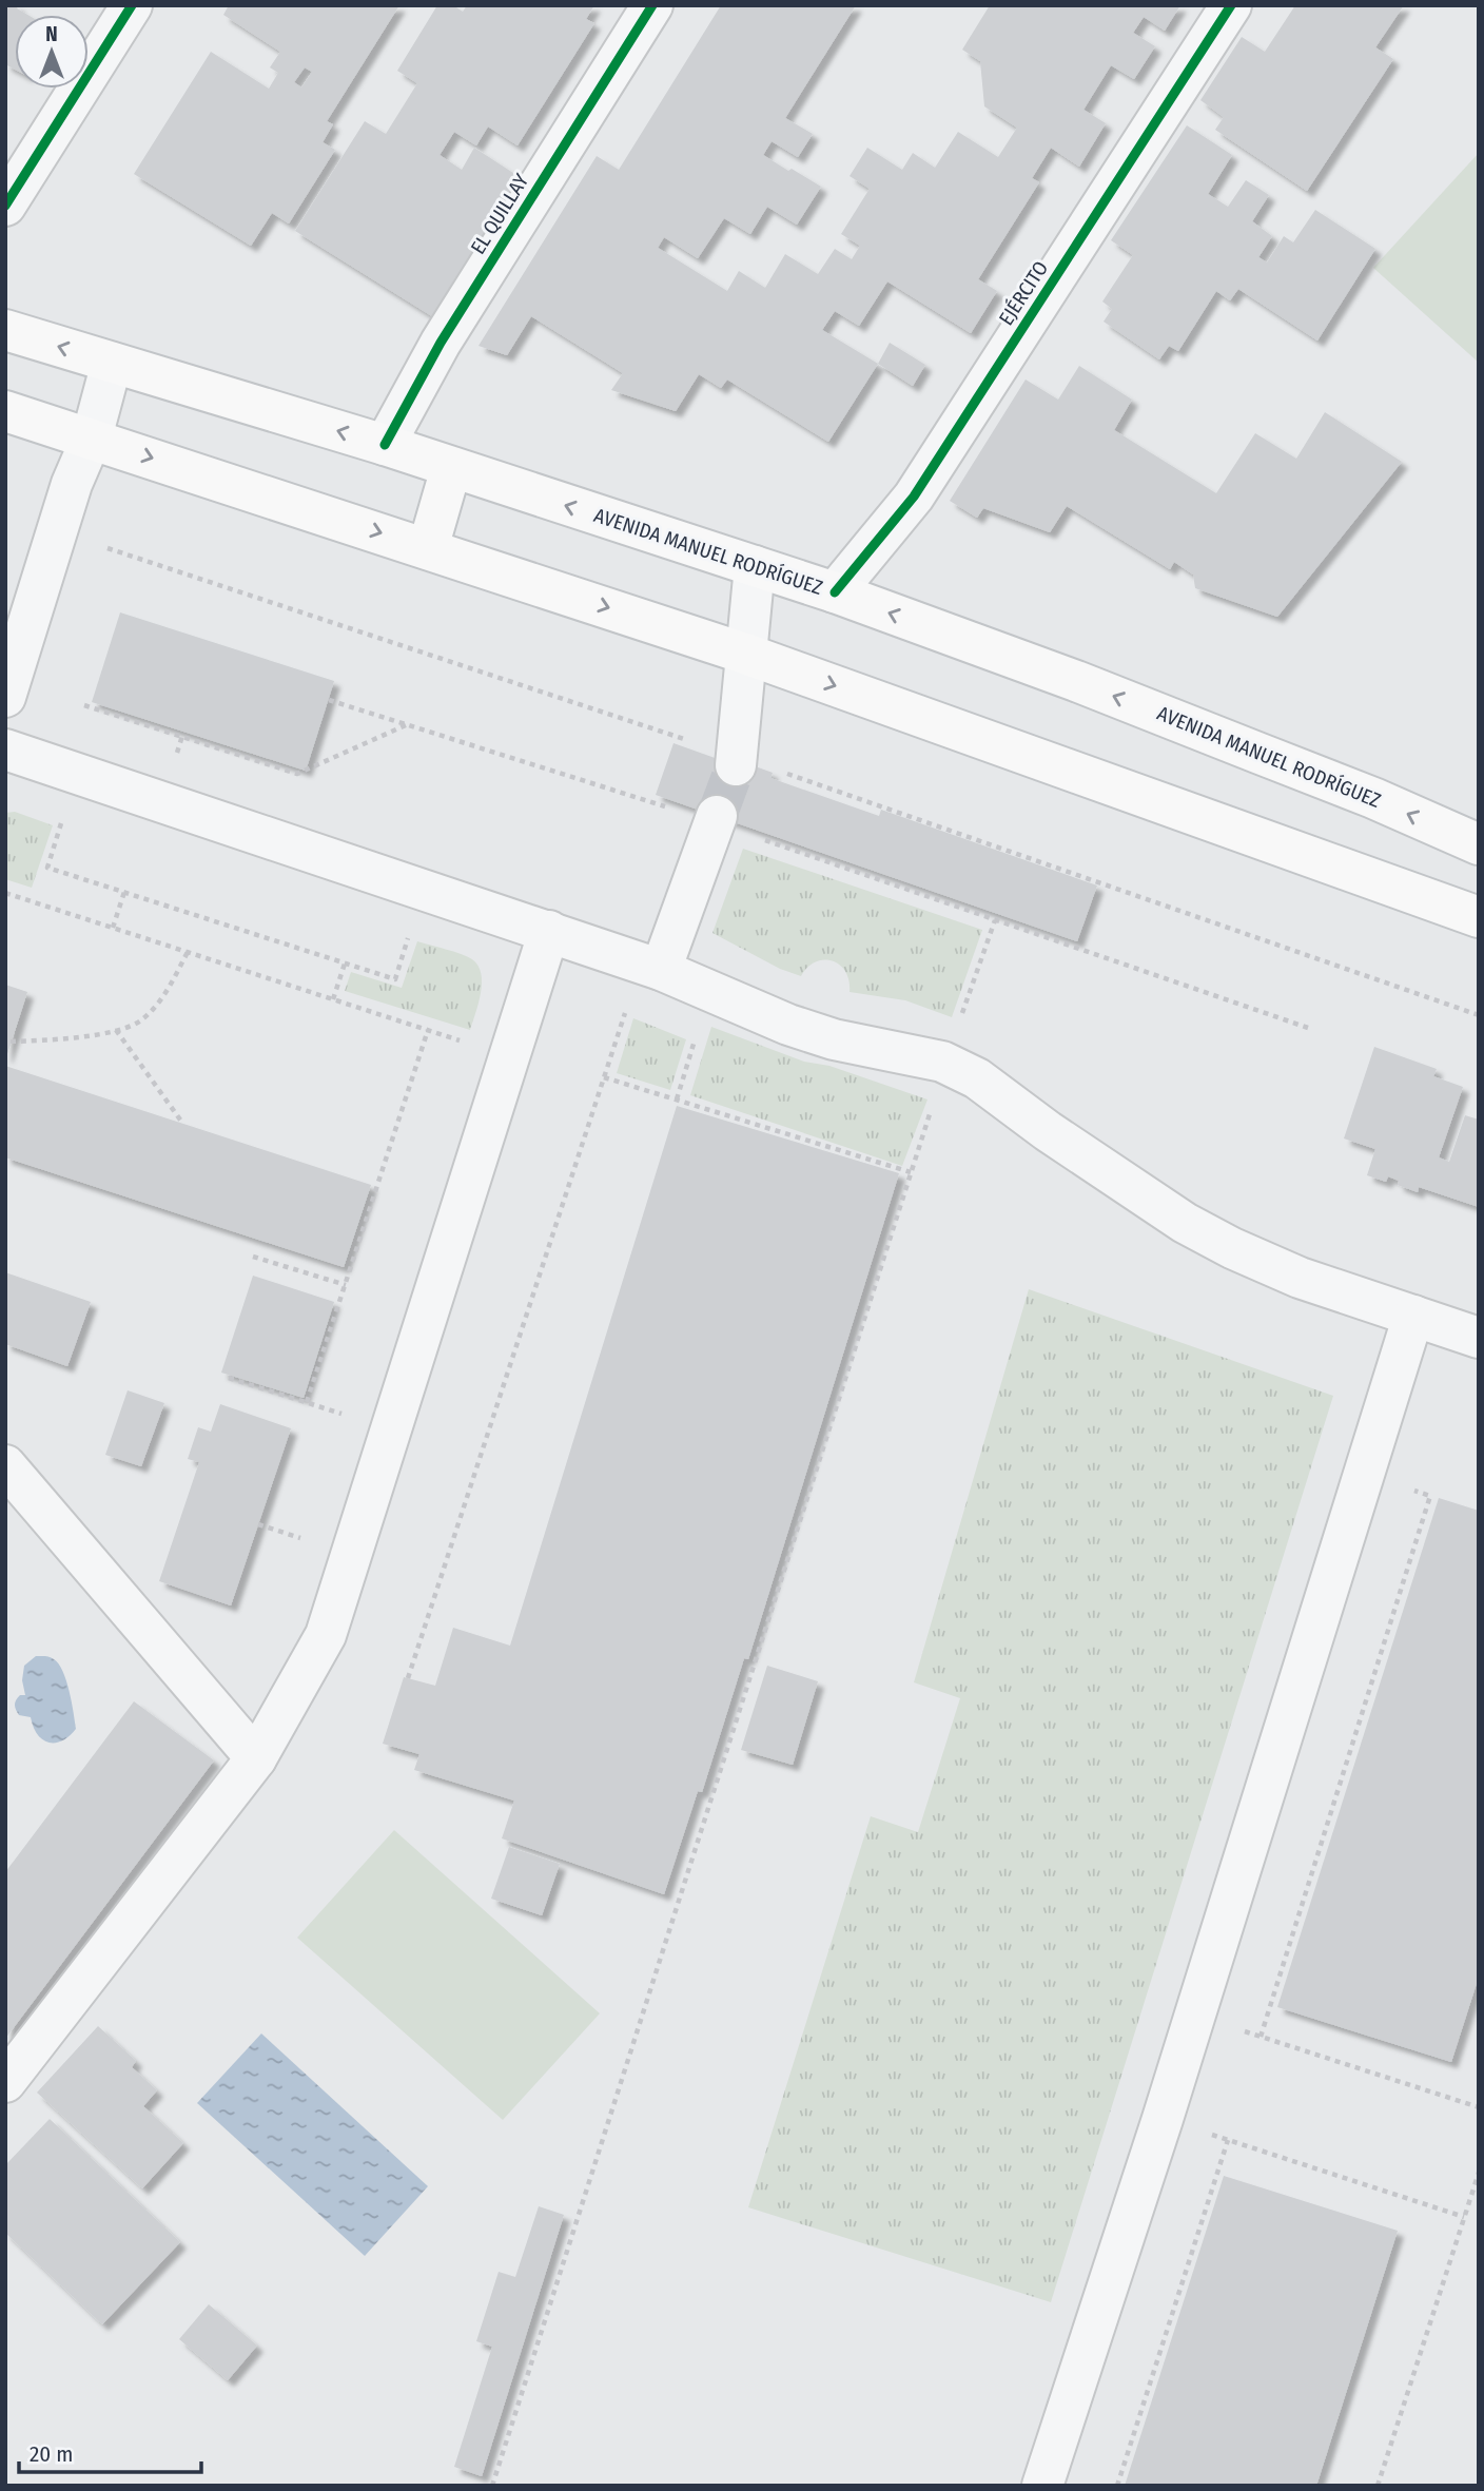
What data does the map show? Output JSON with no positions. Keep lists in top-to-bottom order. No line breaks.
{"streets":{"main road":["AVENIDA MANUEL RODRÍGUEZ"],"street":["EL QUILLAY","EJÉRCITO"]},"crossings":[["EL QUILLAY","AVENIDA MANUEL RODRÍGUEZ"],["EJÉRCITO","AVENIDA MANUEL RODRÍGUEZ"]],"scale_bar":"20 m","north":"top"}
